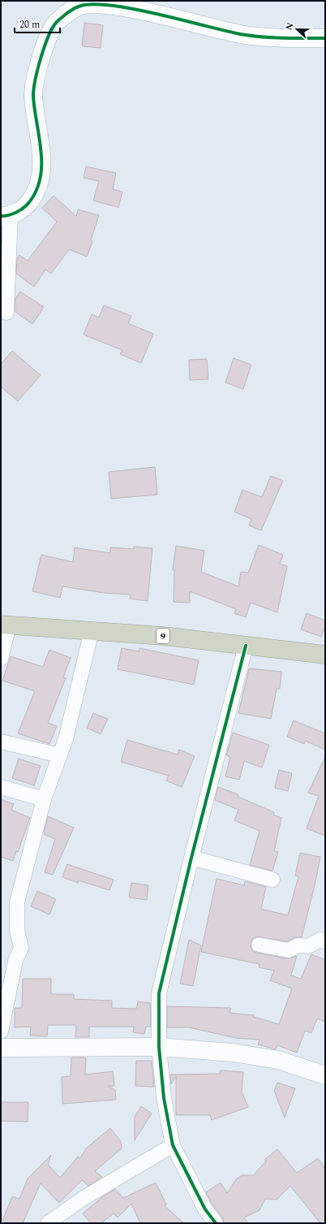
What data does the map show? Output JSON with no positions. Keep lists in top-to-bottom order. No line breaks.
{"streets":{"highway":["9"]},"scale_bar":"20 m","north":"left"}
